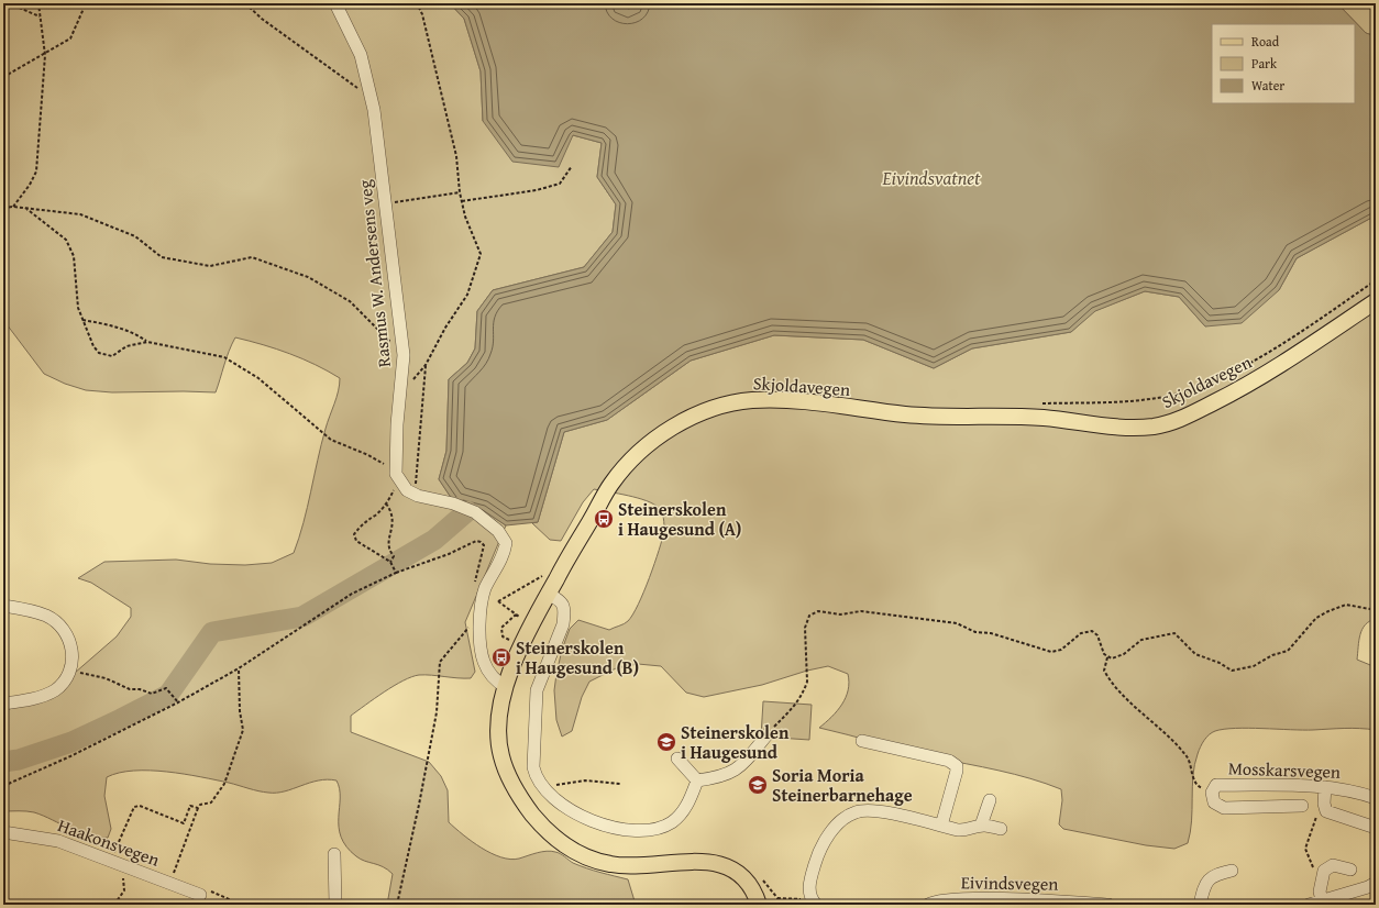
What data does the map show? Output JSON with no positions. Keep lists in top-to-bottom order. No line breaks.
{"streets":{"main road":["Skjoldavegen"],"street":["Rasmus W. Andersens veg","Mosskarsvegen","Haakonsvegen","Eivindsvegen"]},"water":["Eivindsvatnet"],"places":{"bus stop":["Steinerskolen i Haugesund (A)","Steinerskolen i Haugesund (B)"],"school or university":["Steinerskolen i Haugesund","Soria Moria Steinerbarnehage"]},"legend":["Road","Park","Water"]}
